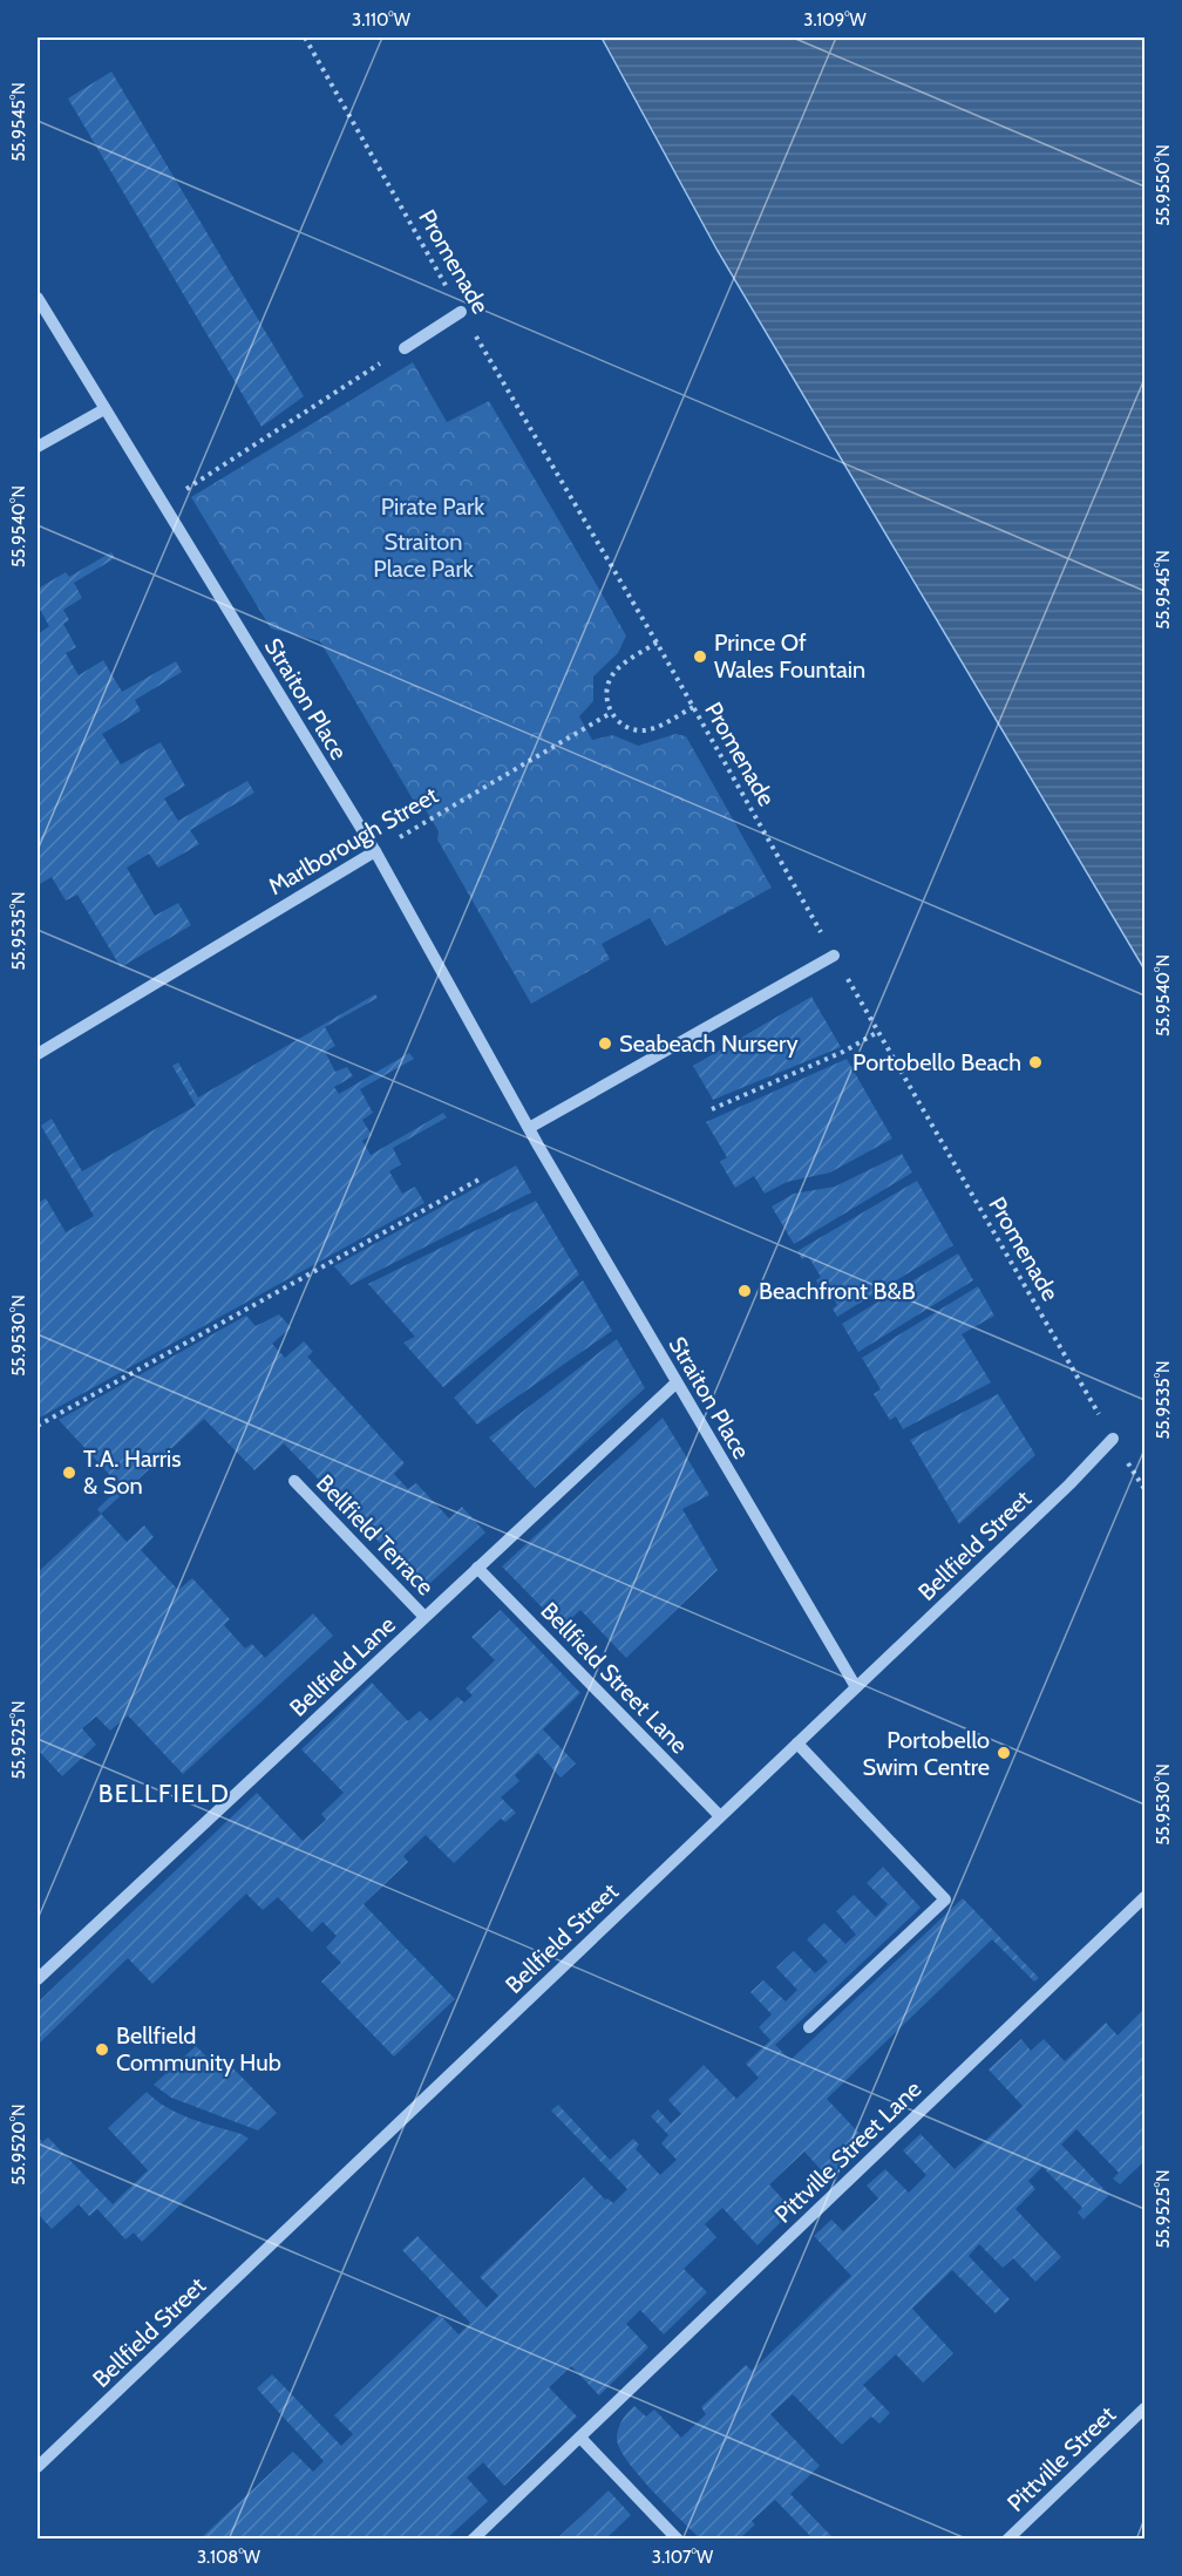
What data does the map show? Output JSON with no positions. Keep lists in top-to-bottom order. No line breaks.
{"streets":{"street":["Straiton Place","Marlborough Street","Bellfield Terrace","Bellfield Street","Bellfield Lane","Bellfield Street Lane","Pittville Street Lane","Pittville Street"],"path":["Promenade"]},"crossings":[["Promenade","Bellfield Street"],["Straiton Place","Marlborough Street"],["Straiton Place","Bellfield Street"],["Straiton Place","Bellfield Lane"],["Bellfield Terrace","Bellfield Lane"],["Bellfield Street","Bellfield Street Lane"],["Bellfield Lane","Bellfield Street Lane"]],"districts":["BELLFIELD"],"parks":["Pirate Park","Straiton Place Park"],"places":["Prince Of Wales Fountain","Seabeach Nursery","Portobello Beach","Beachfront B&B","T.A. Harris & Son","Portobello Swim Centre","Bellfield Community Hub"],"coordinates":["3.110°W","3.109°W","55.9545°N","55.9550°N","55.9540°N","55.9535°N","55.9530°N","55.9525°N","55.9520°N","3.108°W","3.107°W"]}
